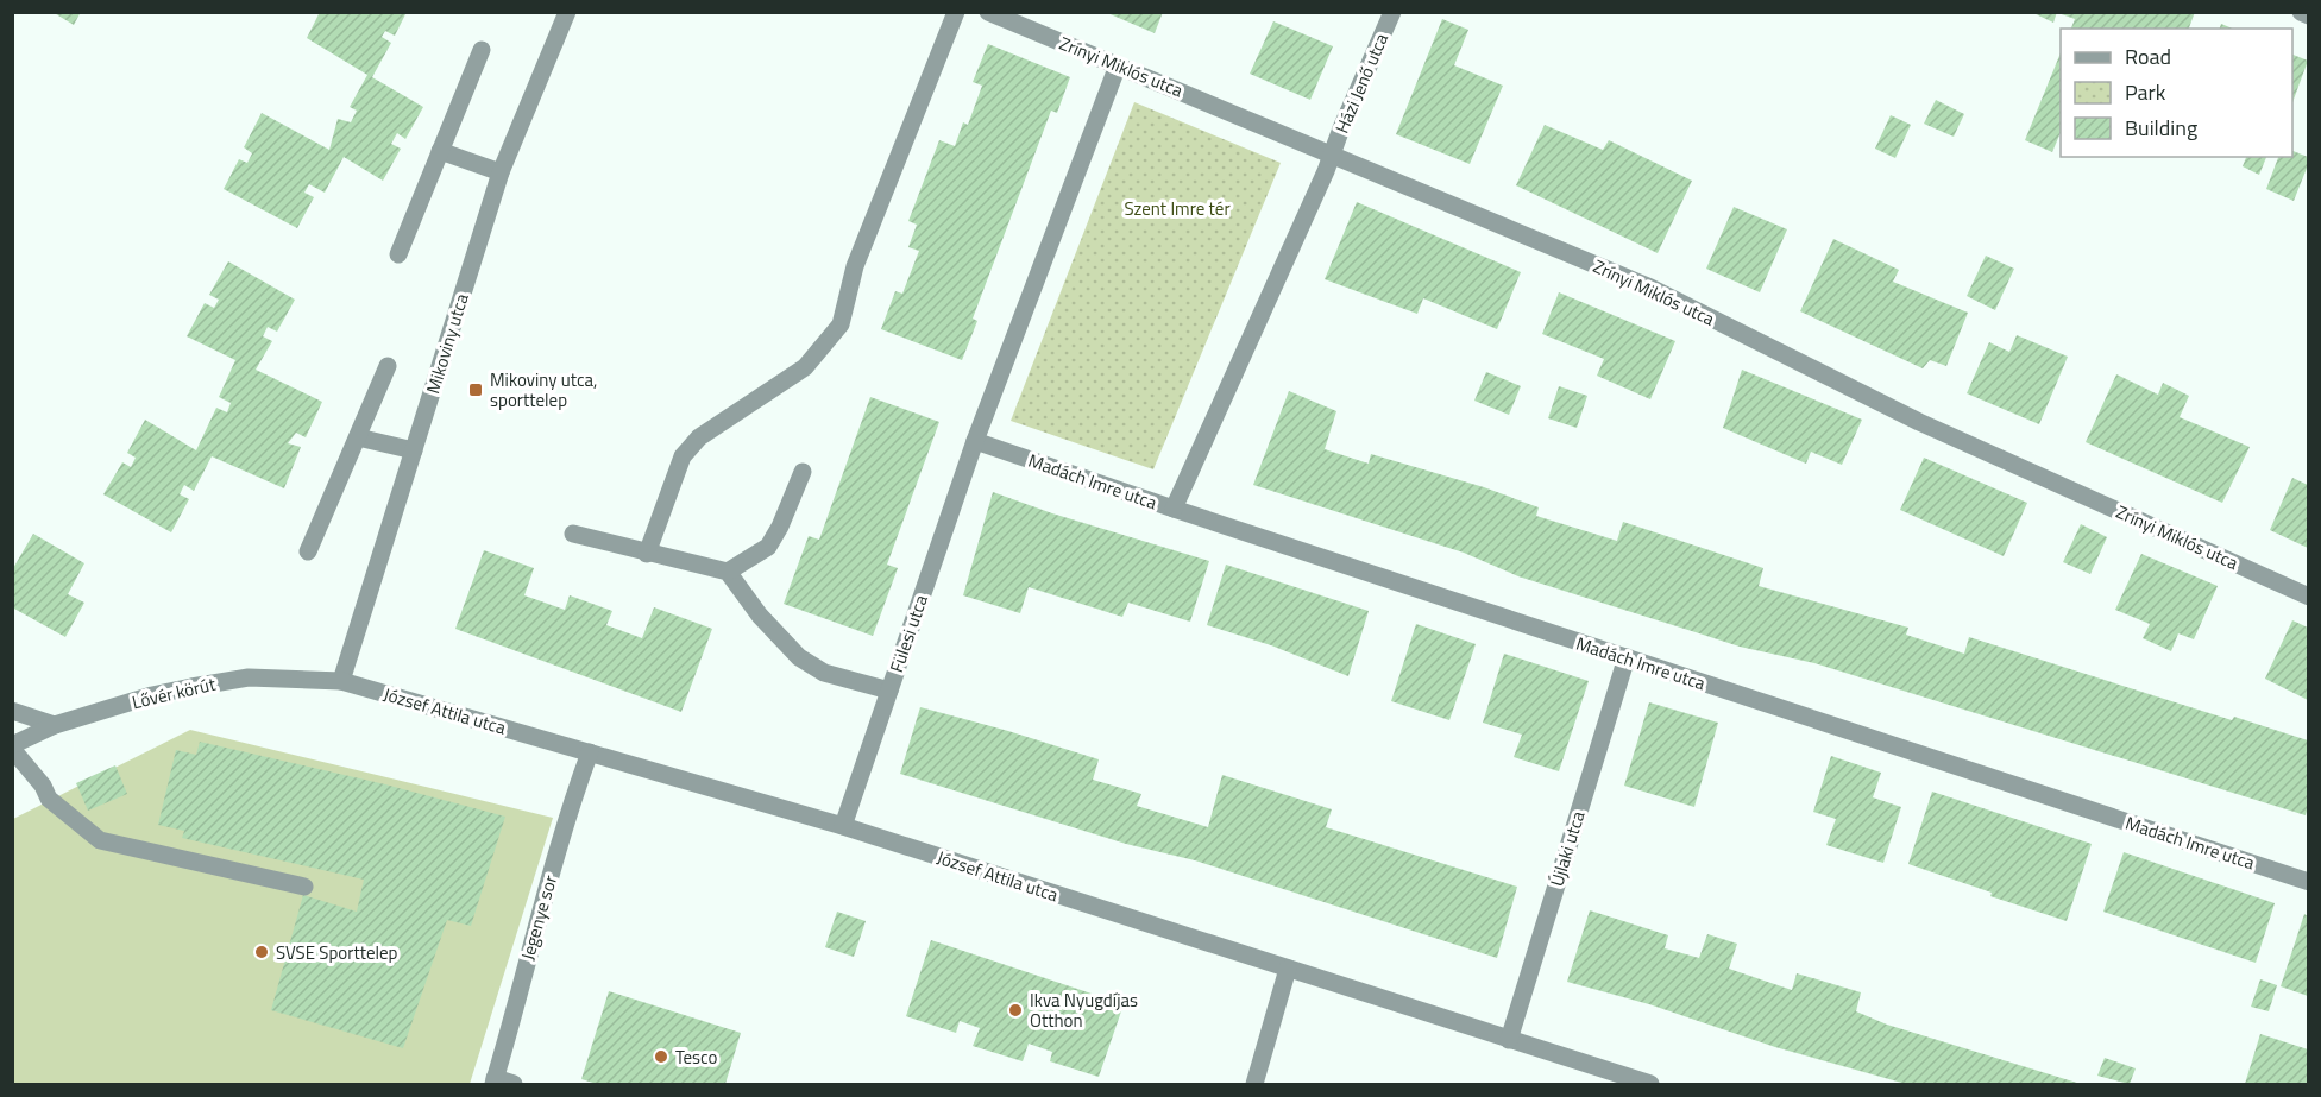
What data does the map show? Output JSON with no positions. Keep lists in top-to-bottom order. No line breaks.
{"streets":{"street":["Zrínyi Miklós utca","Házi Jenő utca","Mikoviny utca","Madách Imre utca","Fülesi utca","Lővér körút","József Attila utca","Újlaki utca","Jegenye sor"]},"crossings":[["Zrínyi Miklós utca","Házi Jenő utca"],["Mikoviny utca","Lővér körút"],["Mikoviny utca","József Attila utca"],["Madách Imre utca","Fülesi utca"],["Madách Imre utca","Újlaki utca"],["Fülesi utca","József Attila utca"],["Lővér körút","József Attila utca"],["József Attila utca","Újlaki utca"],["József Attila utca","Jegenye sor"]],"parks":["Szent Imre tér"],"places":{"transit":["Mikoviny utca, sporttelep"],"other":["SVSE Sporttelep","Ikva Nyugdíjas Otthon","Tesco"]},"legend":["Road","Park","Building"]}
